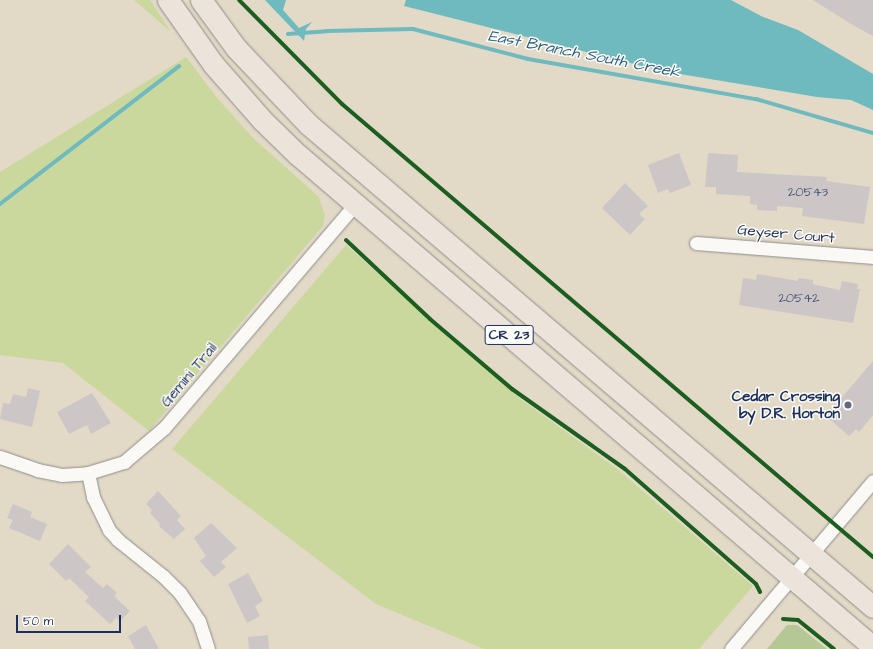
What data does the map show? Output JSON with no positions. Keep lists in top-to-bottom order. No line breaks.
{"streets":{"main road":["CR 23"],"street":["Geyser Court","Gemini Trail"]},"crossings":[["CR 23","Gemini Trail"]],"water":["East Branch South Creek"],"places":["Cedar Crossing by D.R. Horton"],"house_numbers":["20543","20542"],"scale_bar":"50 m"}
